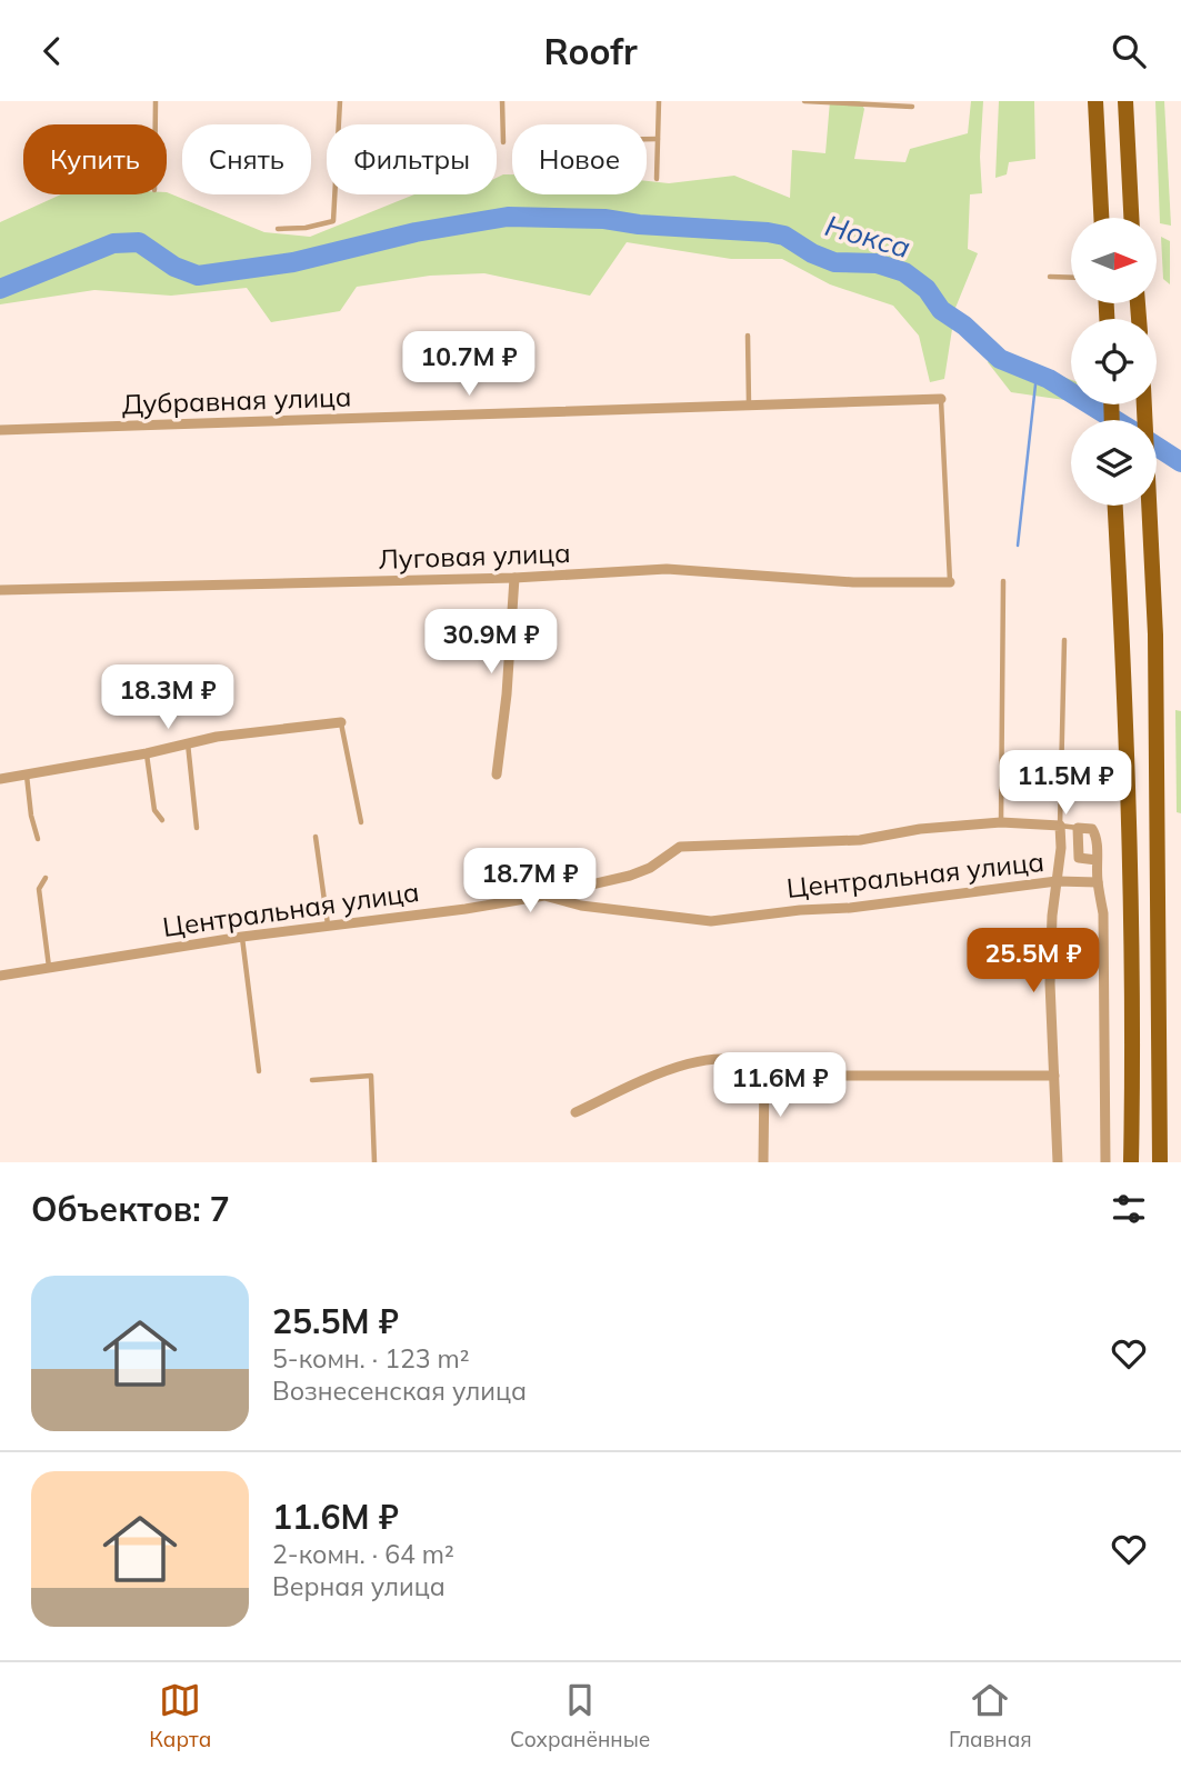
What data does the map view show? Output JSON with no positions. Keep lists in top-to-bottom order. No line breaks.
{"streets":{"street":["Дубравная улица","Луговая улица","Центральная улица"]},"water":["Нокса"],"north":"right","page":{"header":"Roofr","chip":["Купить","Снять","Фильтры","Новое"],"price":["10.7M ₽","30.9M ₽","18.3M ₽","11.5M ₽","18.7M ₽","25.5M ₽","11.6M ₽"],"heading":"Объектов: 7","list":[{"name":"25.5M ₽","note":"5-комн. · 123 m² · Вознесенская улица"},{"name":"11.6M ₽","note":"2-комн. · 64 m² · Верная улица"}],"tabs":["Карта","Сохранённые","Главная"]}}
